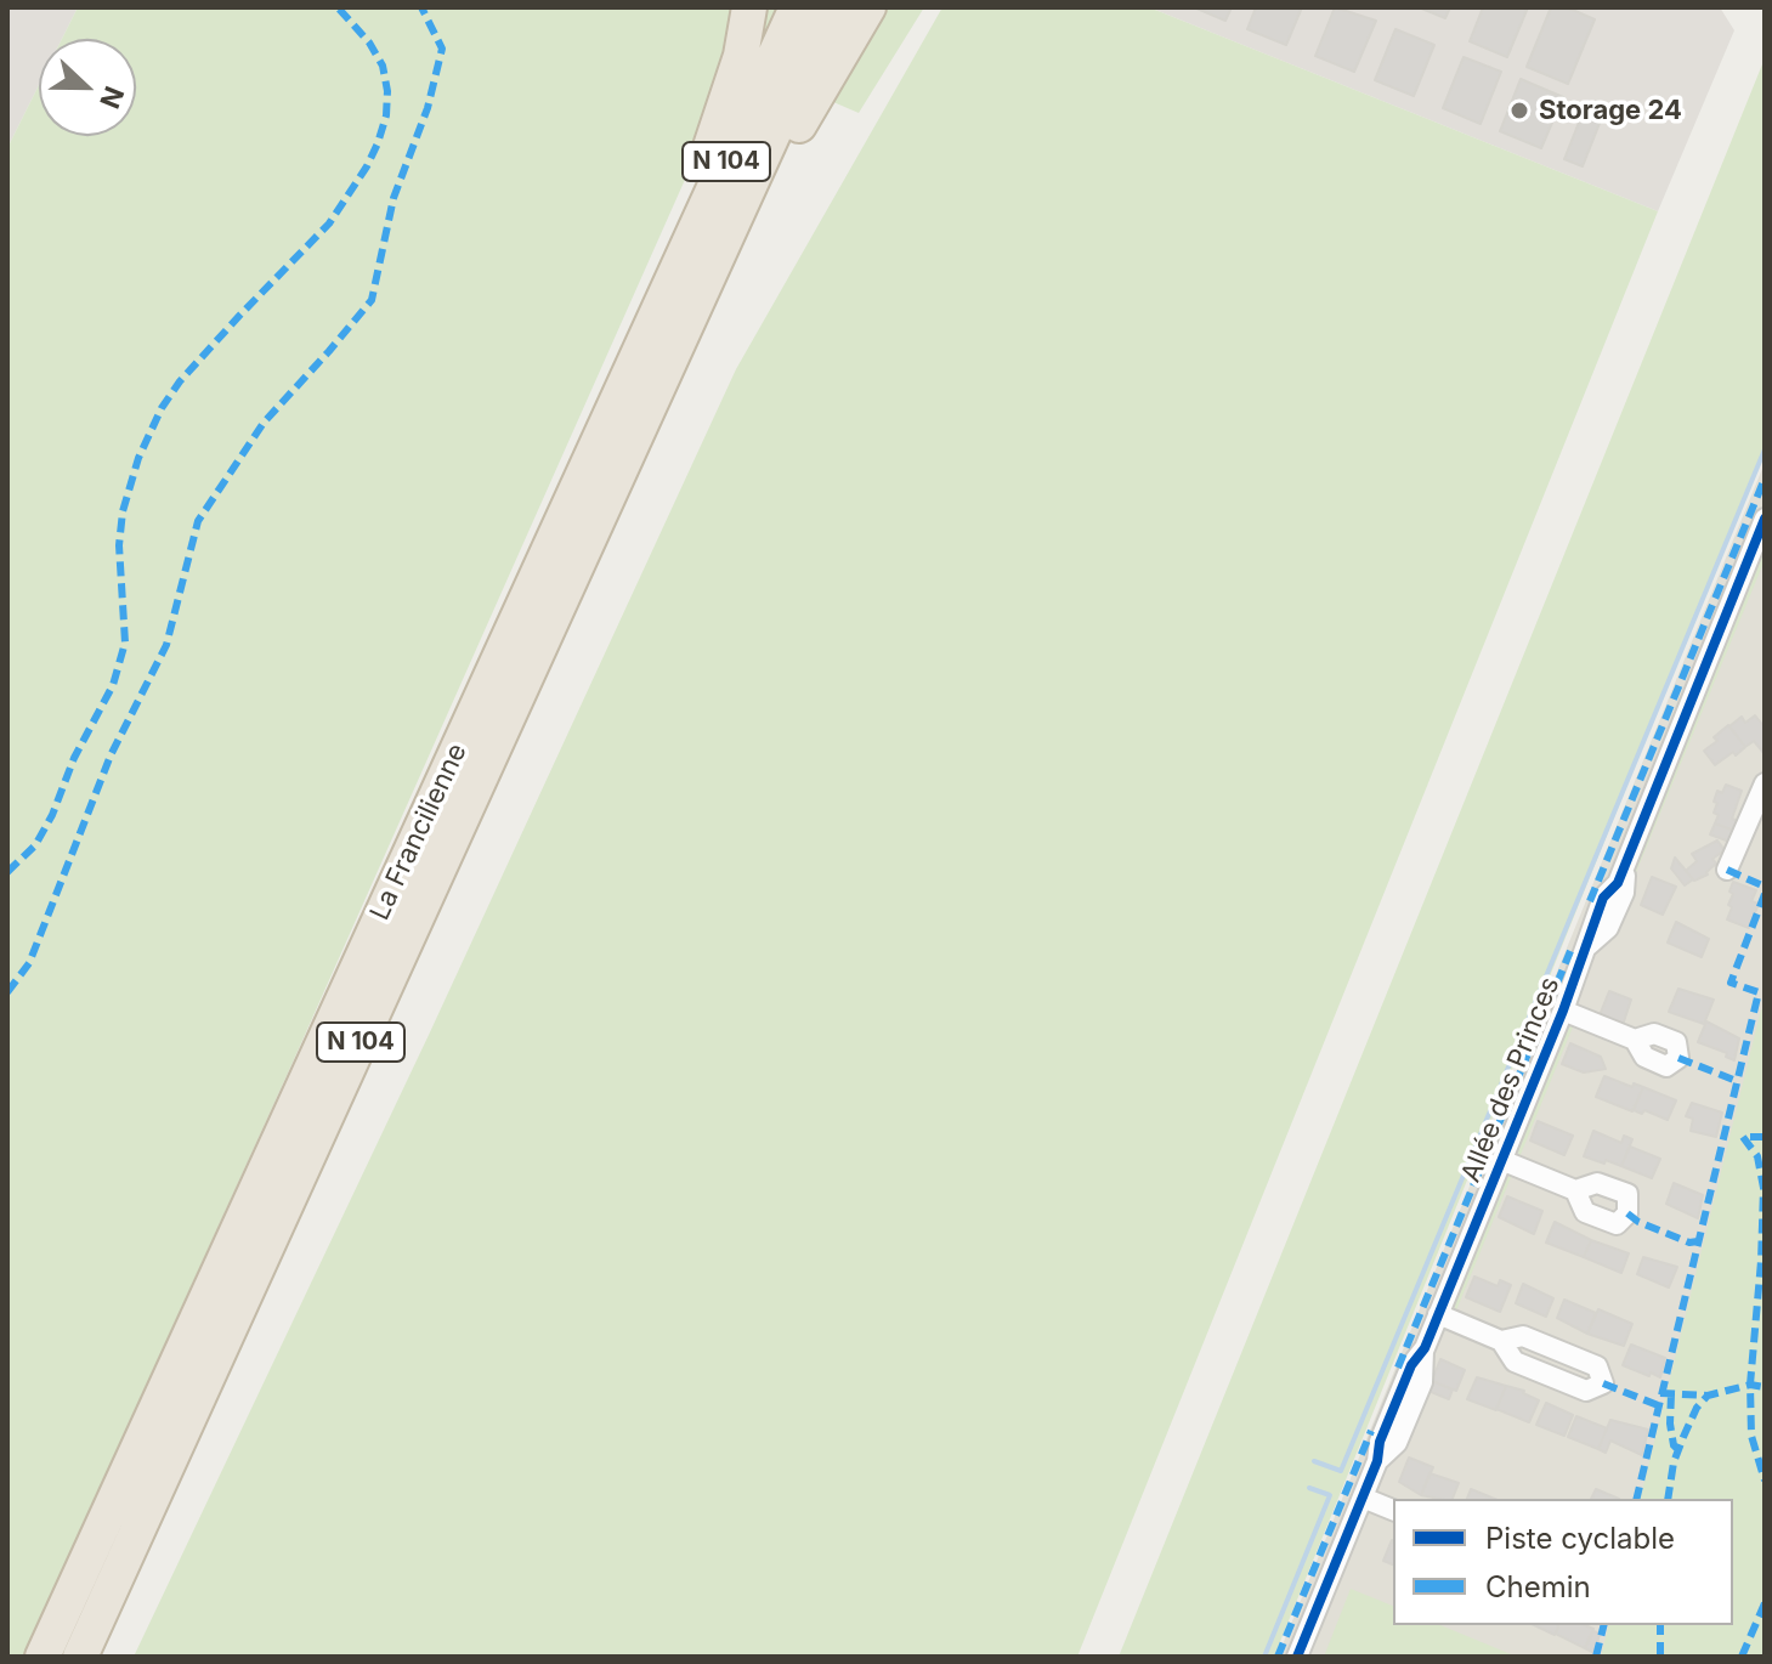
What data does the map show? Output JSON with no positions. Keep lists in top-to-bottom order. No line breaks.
{"streets":{"highway":["N 104","La Francilienne"],"street":["Allée des Princes"]},"places":["Storage 24"],"legend":["Piste cyclable","Chemin"],"north":"right"}
